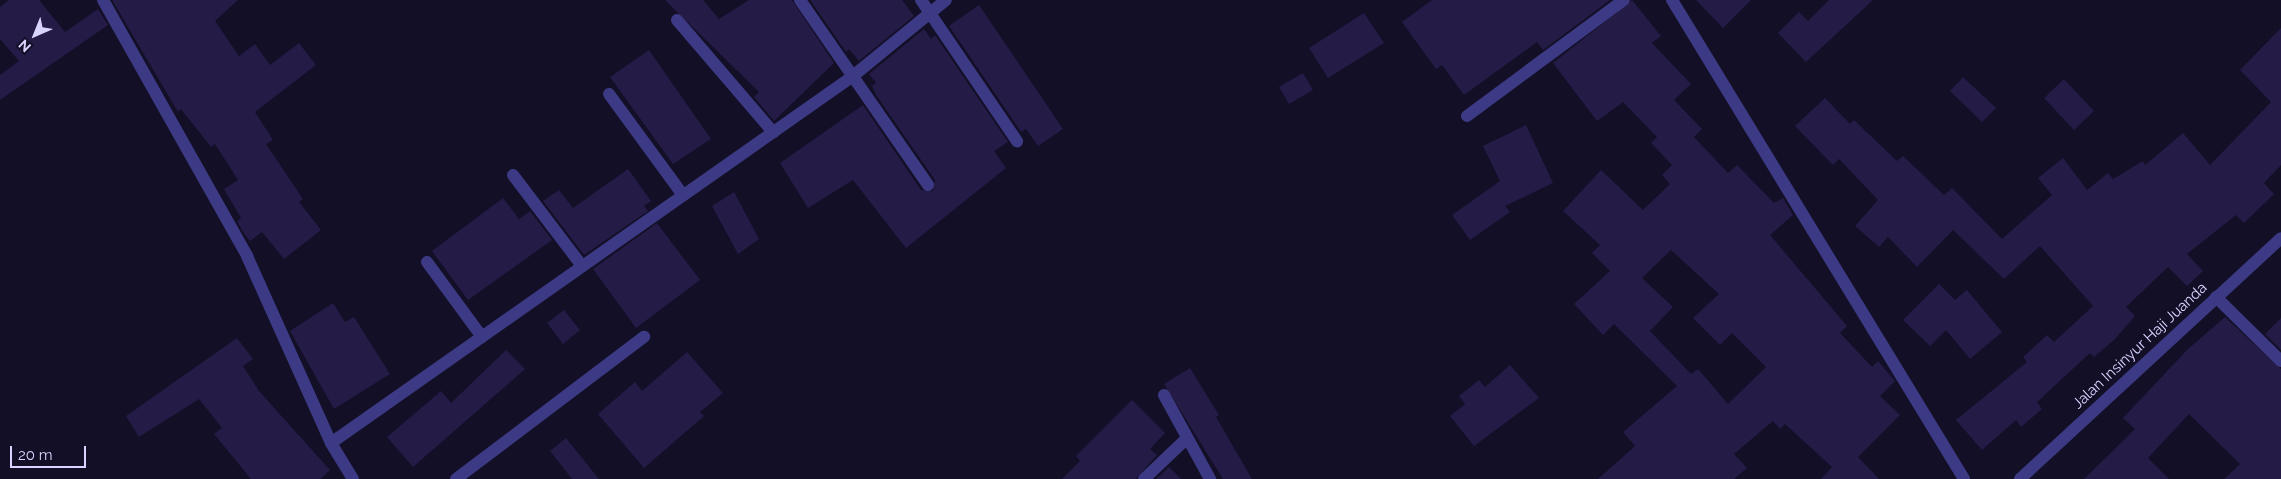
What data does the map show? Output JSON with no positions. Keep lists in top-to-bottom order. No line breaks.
{"streets":{"street":["Jalan Insinyur Haji Juanda"]},"scale_bar":"20 m","north":"bottom left"}
